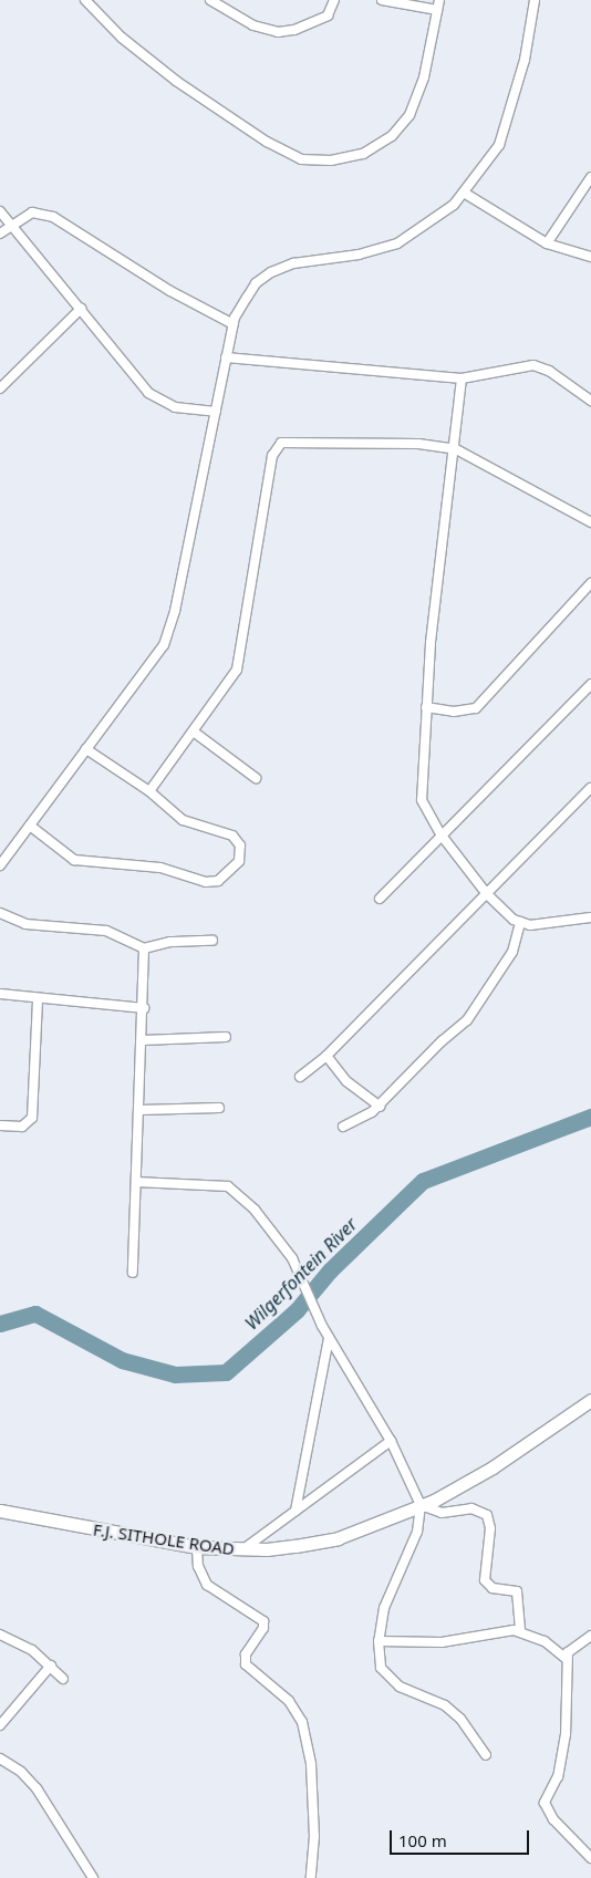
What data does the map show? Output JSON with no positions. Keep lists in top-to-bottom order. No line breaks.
{"streets":{"street":["F.J. SITHOLE ROAD"]},"water":["Wilgerfontein River"],"scale_bar":"100 m"}
